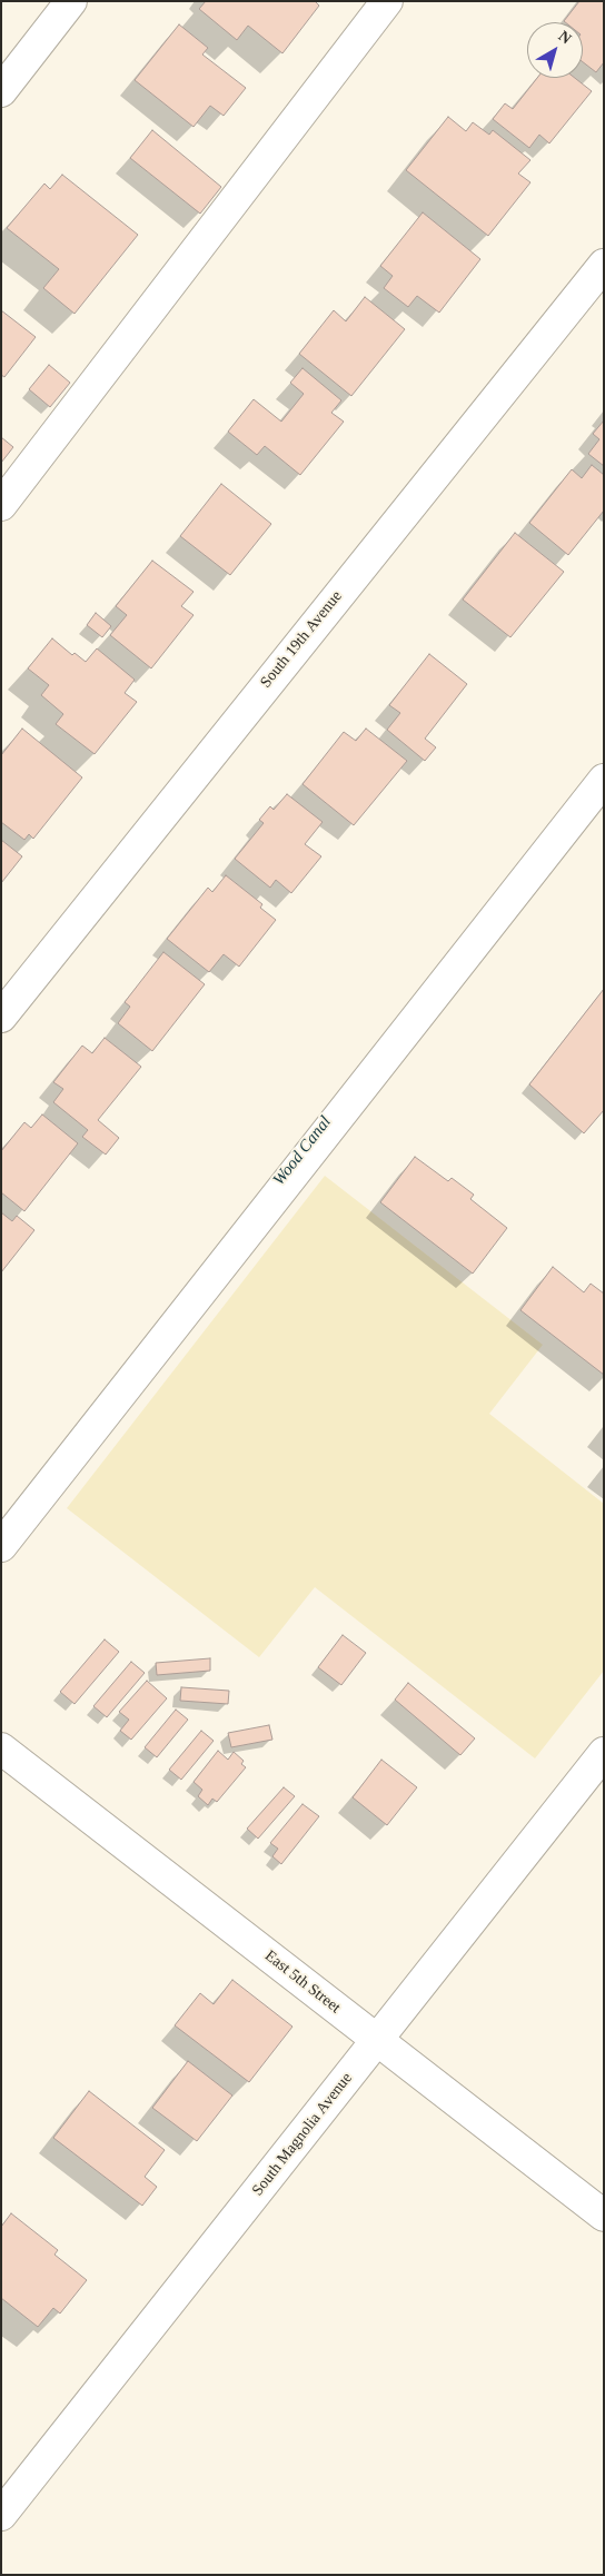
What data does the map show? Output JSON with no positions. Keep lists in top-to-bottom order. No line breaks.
{"streets":{"street":["South 19th Avenue","East 5th Street","South Magnolia Avenue"]},"crossings":[["East 5th Street","South Magnolia Avenue"]],"water":["Wood Canal"],"north":"top right"}
